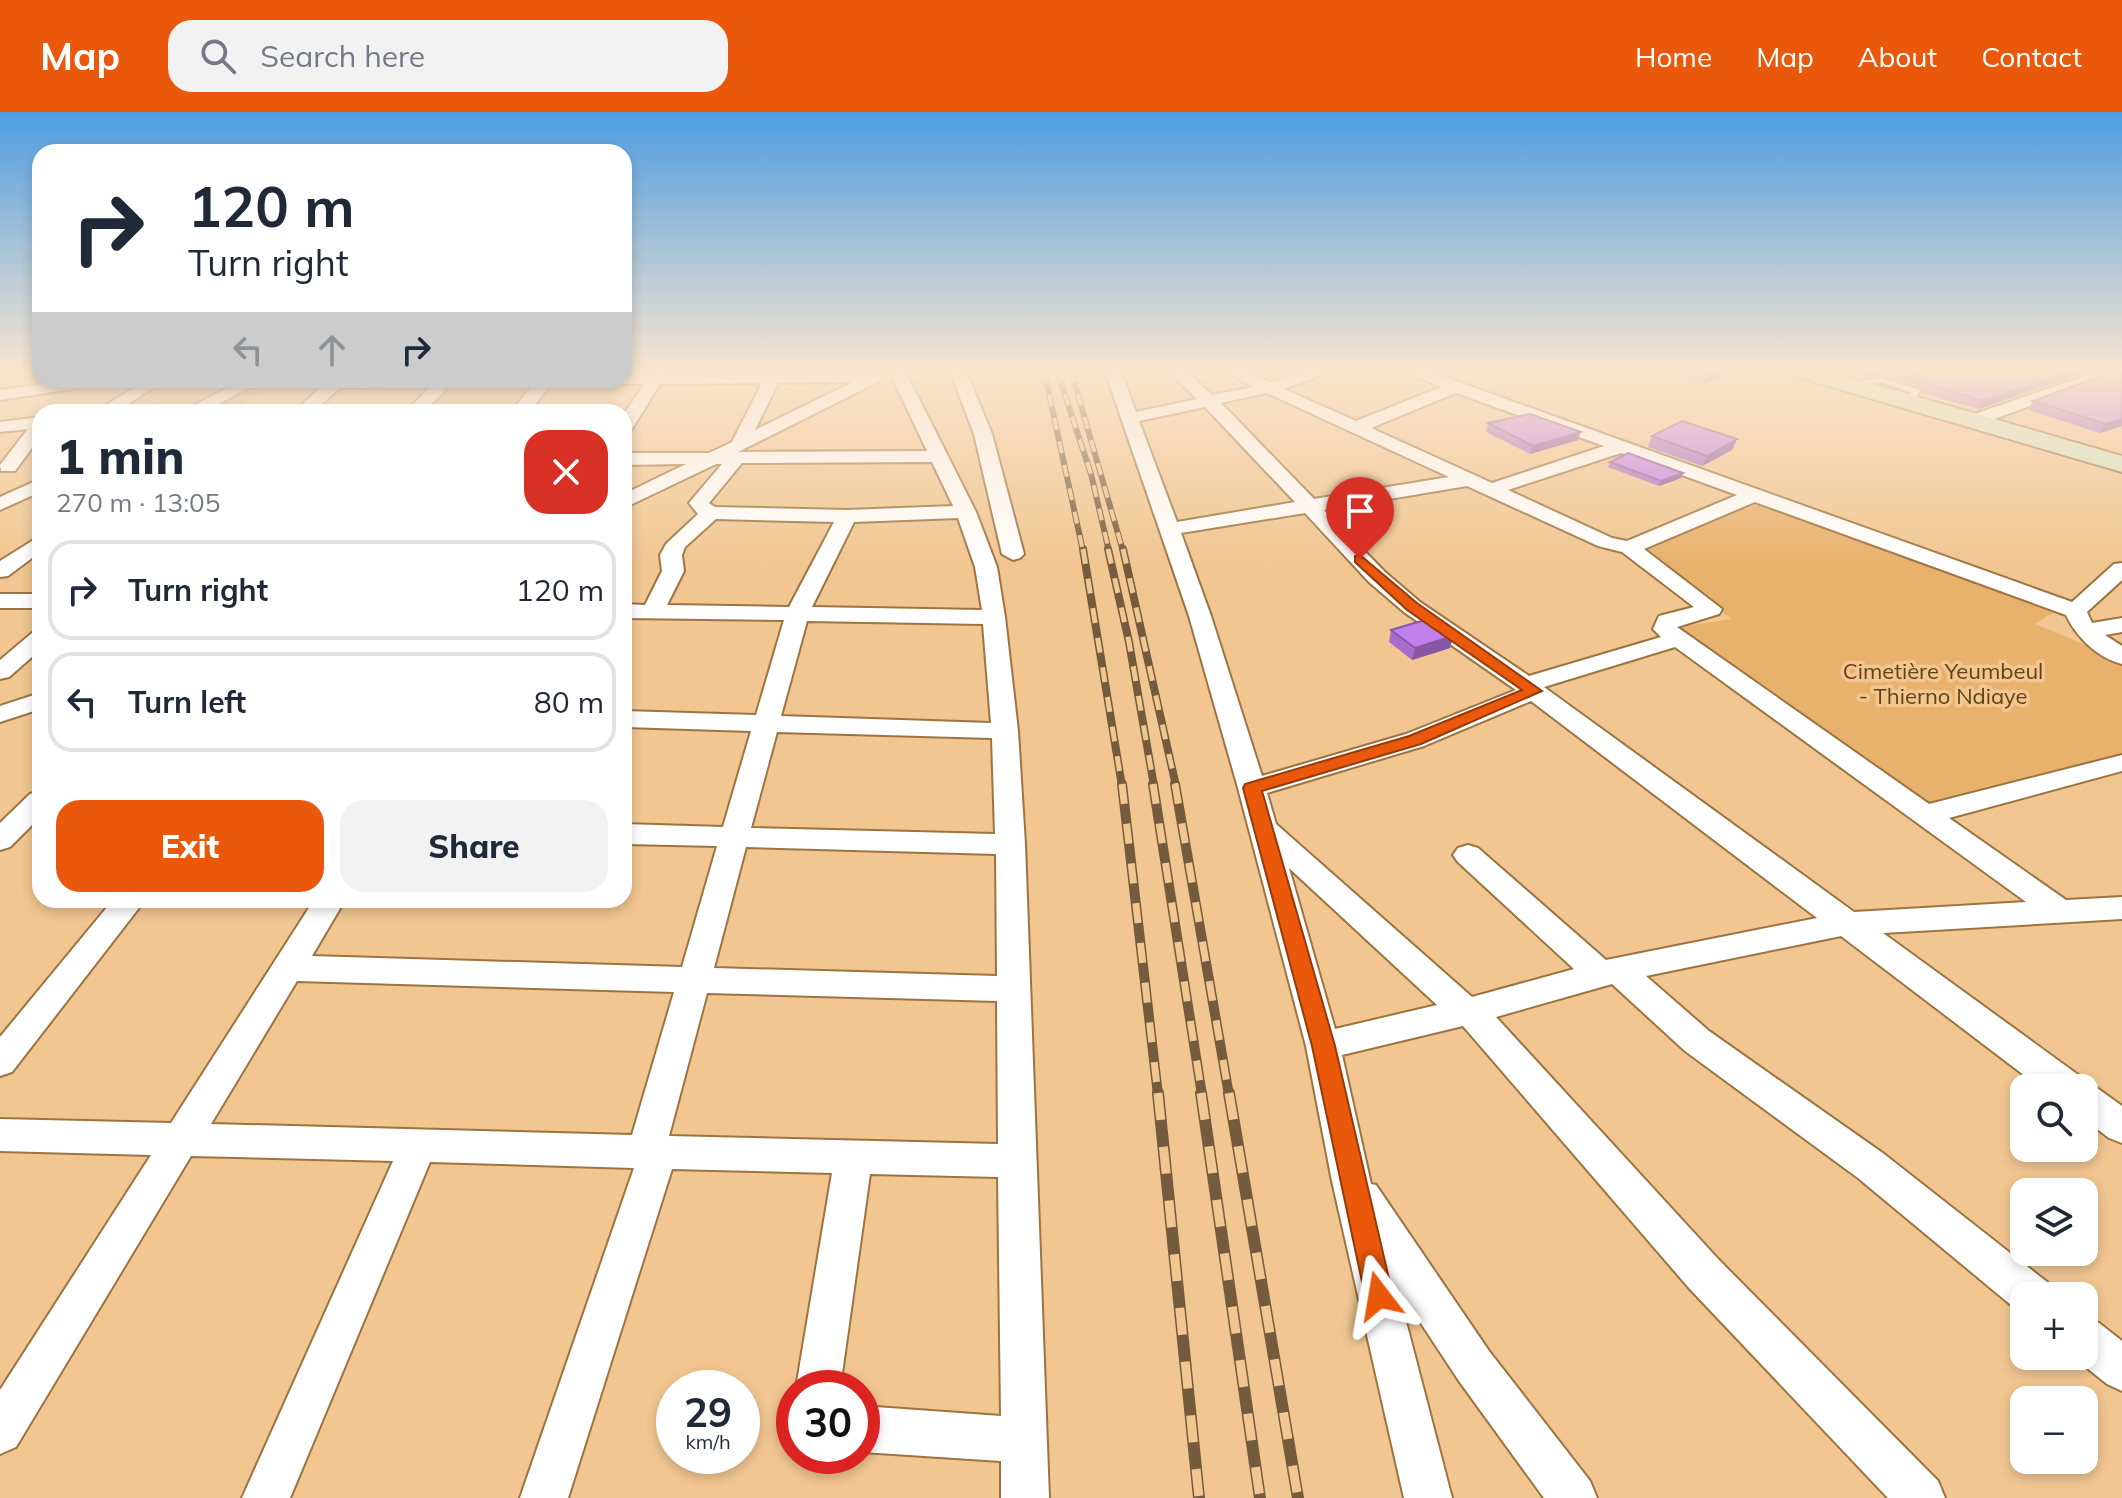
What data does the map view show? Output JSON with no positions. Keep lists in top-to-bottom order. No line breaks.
{"parks":["Cimetière Yeumbeul - Thierno Ndiaye"],"page":{"header":"Map","search":"Search here","nav":["Home","Map","About","Contact"],"turn":["120 m","Turn right"],"heading":["1 min","270 m · 13:05"],"list":[{"name":"Turn right","value":"120 m"},{"name":"Turn left","value":"80 m"}],"buttons":["Exit","Share"],"map_buttons":["+","−"],"speed":"29 km/h","limit":"30"}}
